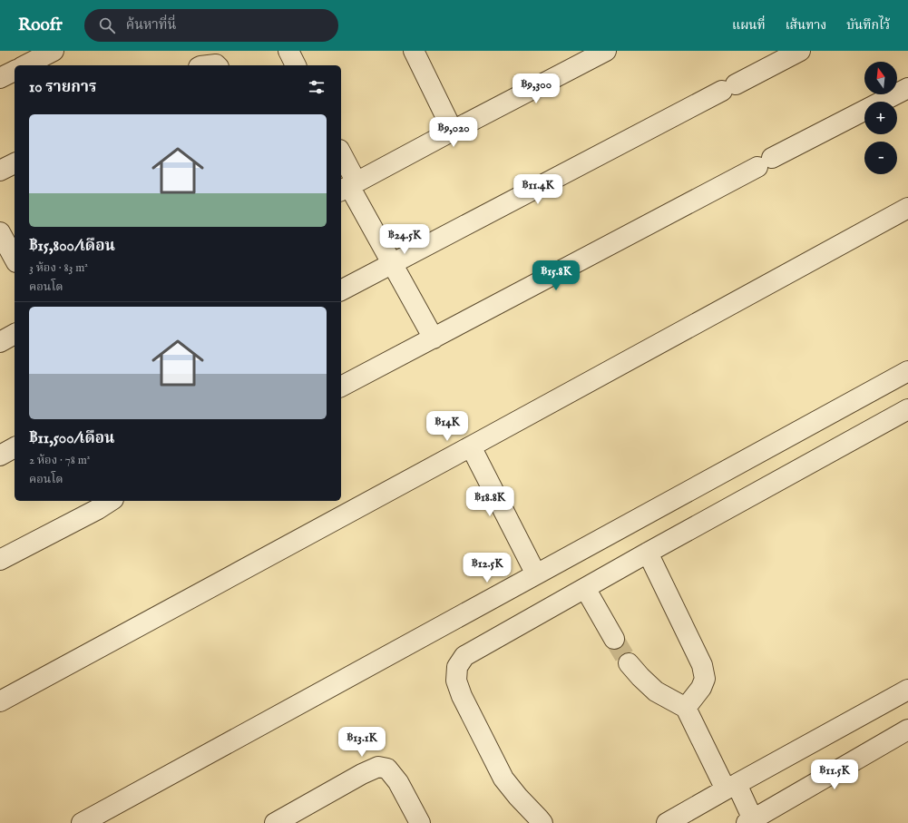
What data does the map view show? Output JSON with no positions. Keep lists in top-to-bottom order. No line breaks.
{"north":"top","page":{"header":"Roofr","search":"ค้นหาที่นี่","nav":["แผนที่","เส้นทาง","บันทึกไว้"],"map_buttons":["+","−"],"heading":"10 รายการ","price":["฿9,300","฿9,020","฿11.4K","฿24.5K","฿15.8K","฿14K","฿18.8K","฿12.5K","฿13.1K","฿11.5K"],"list":[{"name":"฿15,800/เดือน","note":"3 ห้อง · 83 m² · คอนโด"},{"name":"฿11,500/เดือน","note":"2 ห้อง · 78 m² · คอนโด"}]}}
